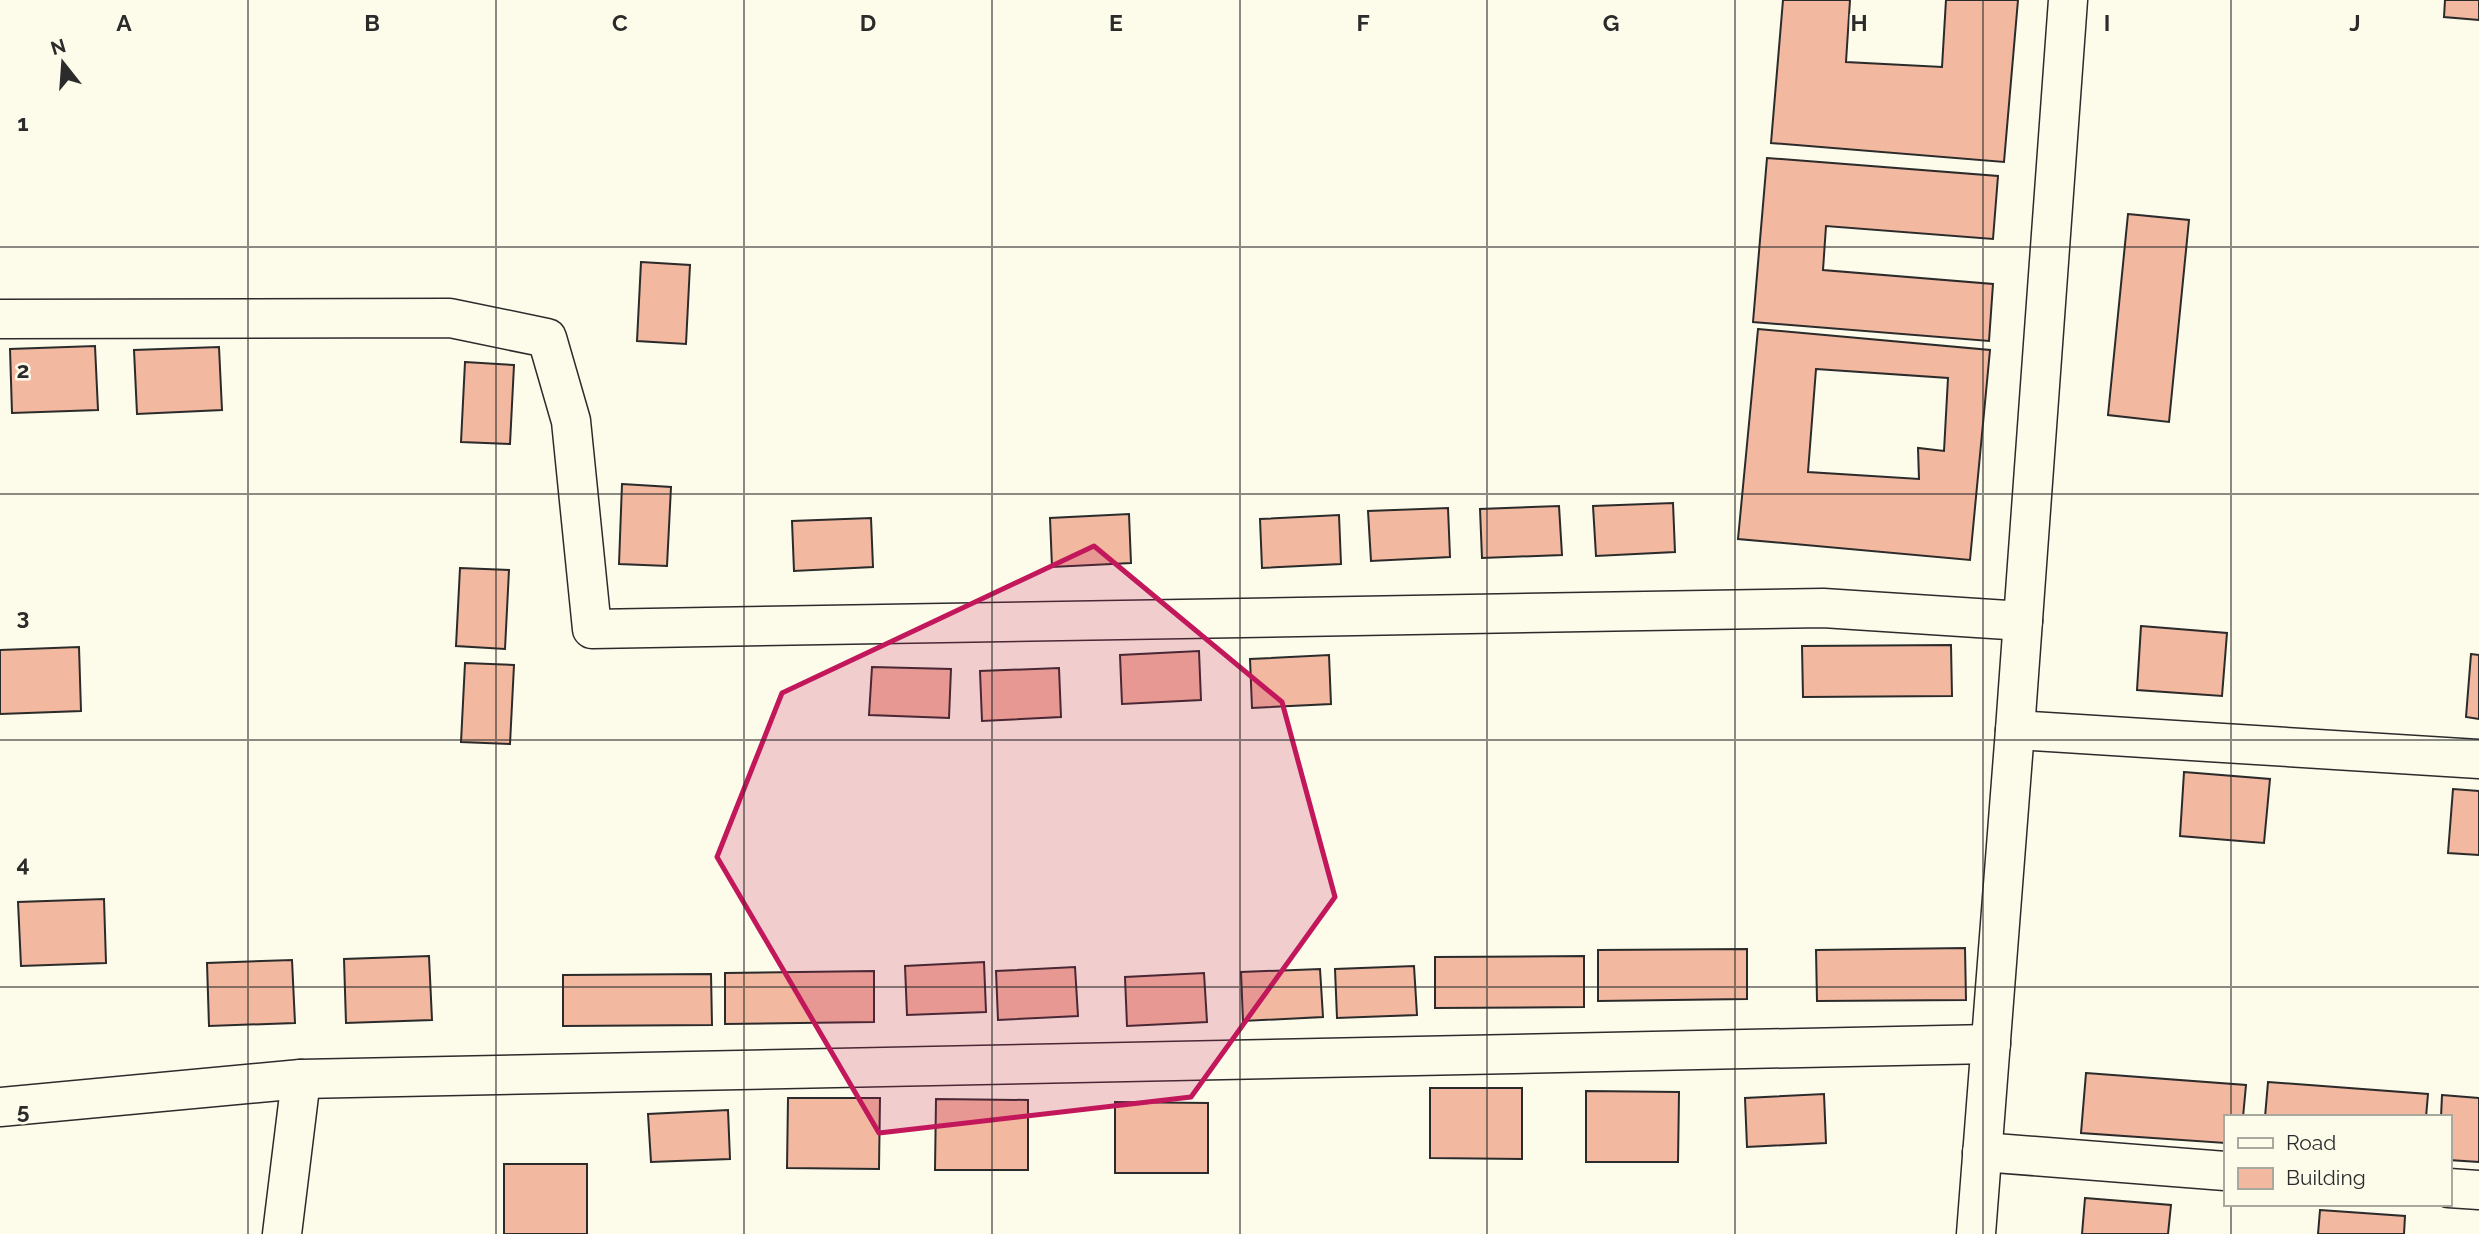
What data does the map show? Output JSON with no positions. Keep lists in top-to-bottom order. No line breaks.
{"legend":["Road","Building"],"north":"top","grid":{"columns":["A","B","C","D","E","F","G","H","I","J"],"rows":["1","2","3","4","5"]}}
